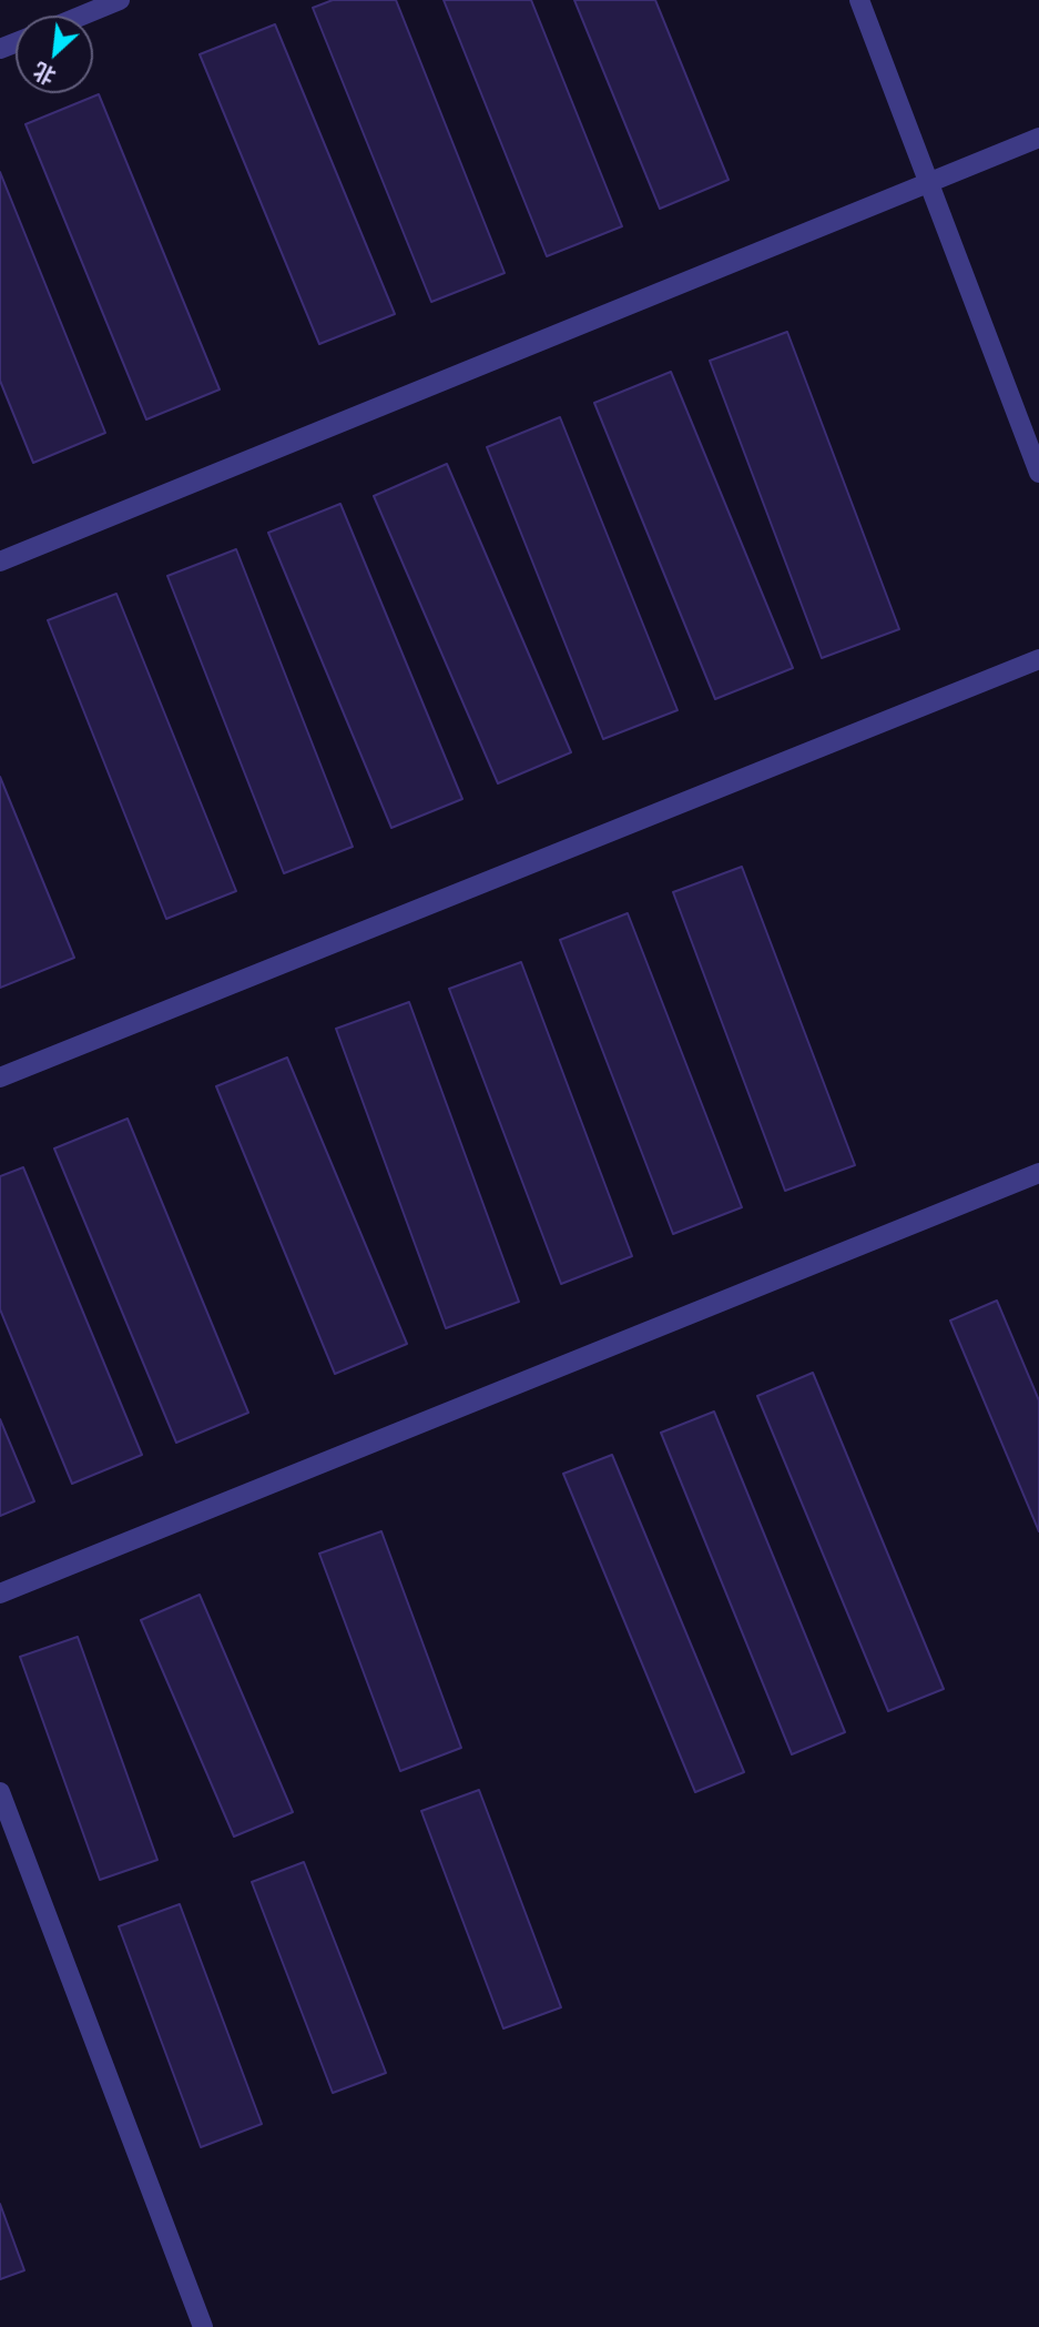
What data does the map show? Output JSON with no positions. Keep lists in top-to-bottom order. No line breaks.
{"north":"bottom left"}
